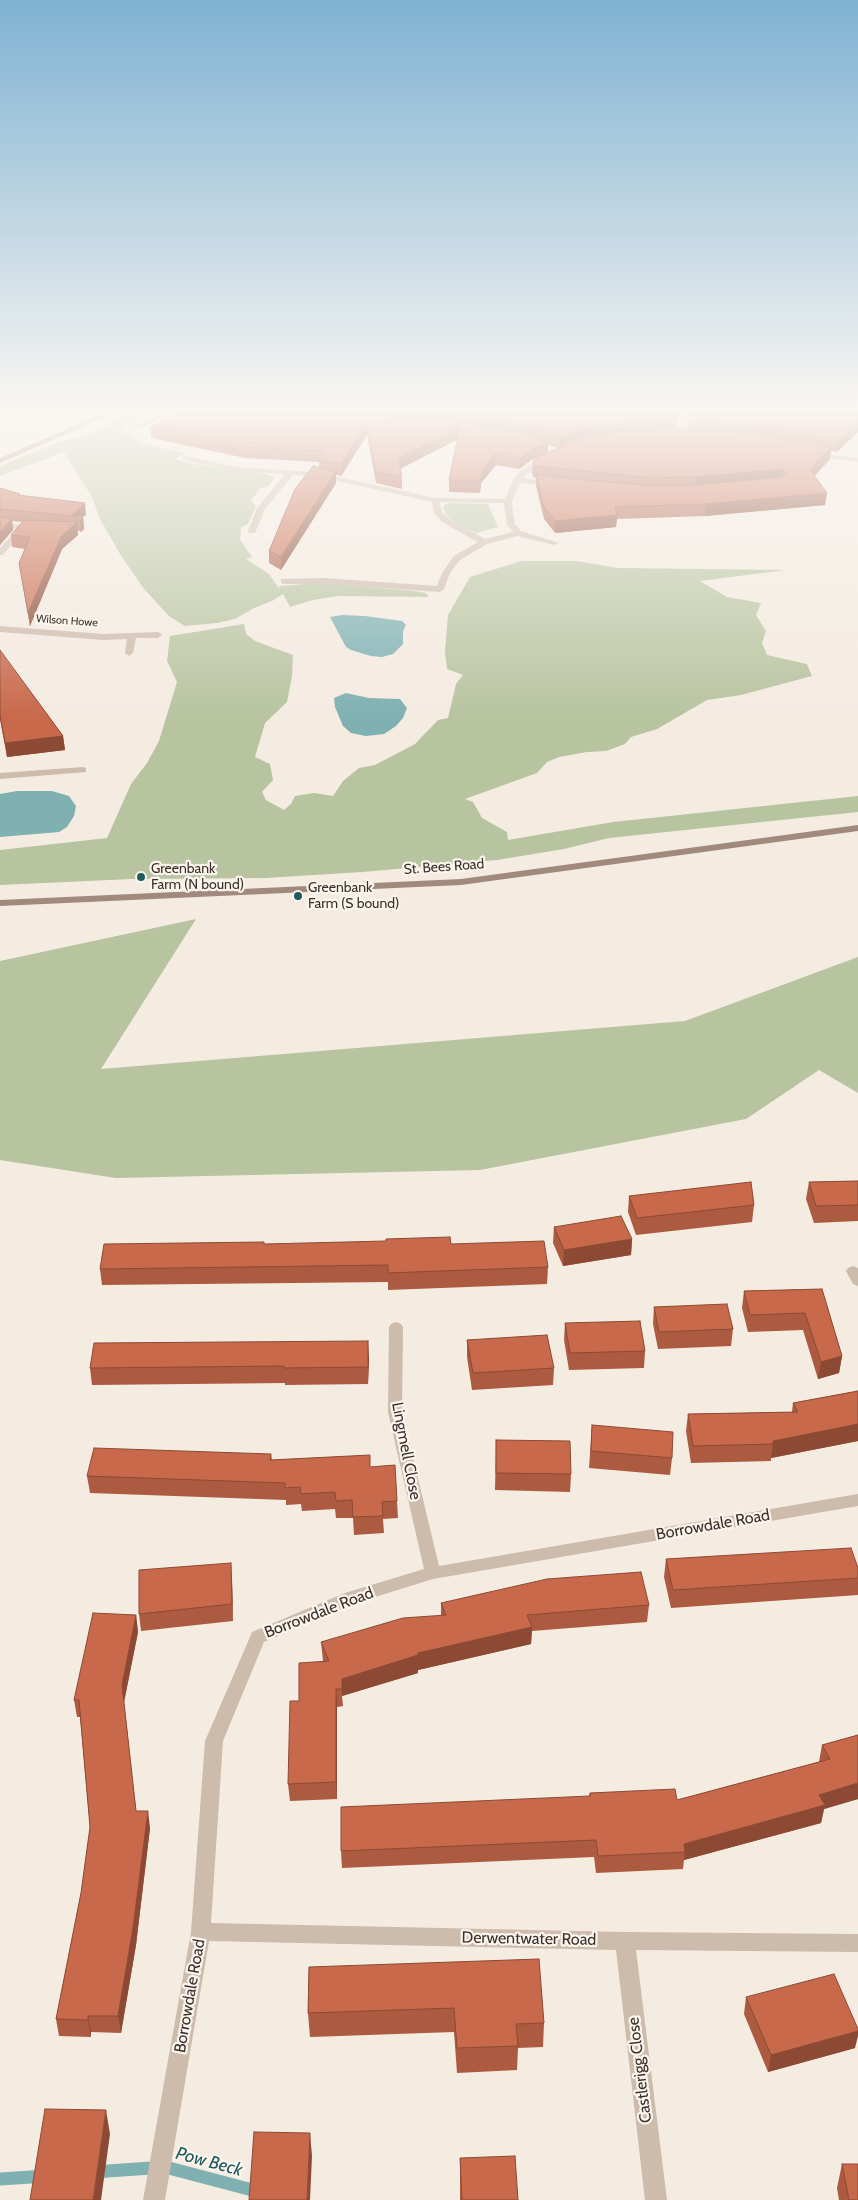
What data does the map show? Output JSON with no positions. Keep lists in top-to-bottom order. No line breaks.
{"streets":{"main road":["St. Bees Road"],"street":["Wilson Howe","Lingmell Close","Borrowdale Road","Derwentwater Road","Castlerigg Close"]},"crossings":[["Lingmell Close","Borrowdale Road"],["Borrowdale Road","Derwentwater Road"],["Derwentwater Road","Castlerigg Close"]],"water":["Pow Beck"],"places":["Greenbank Farm (N bound)","Greenbank Farm (S bound)"]}
